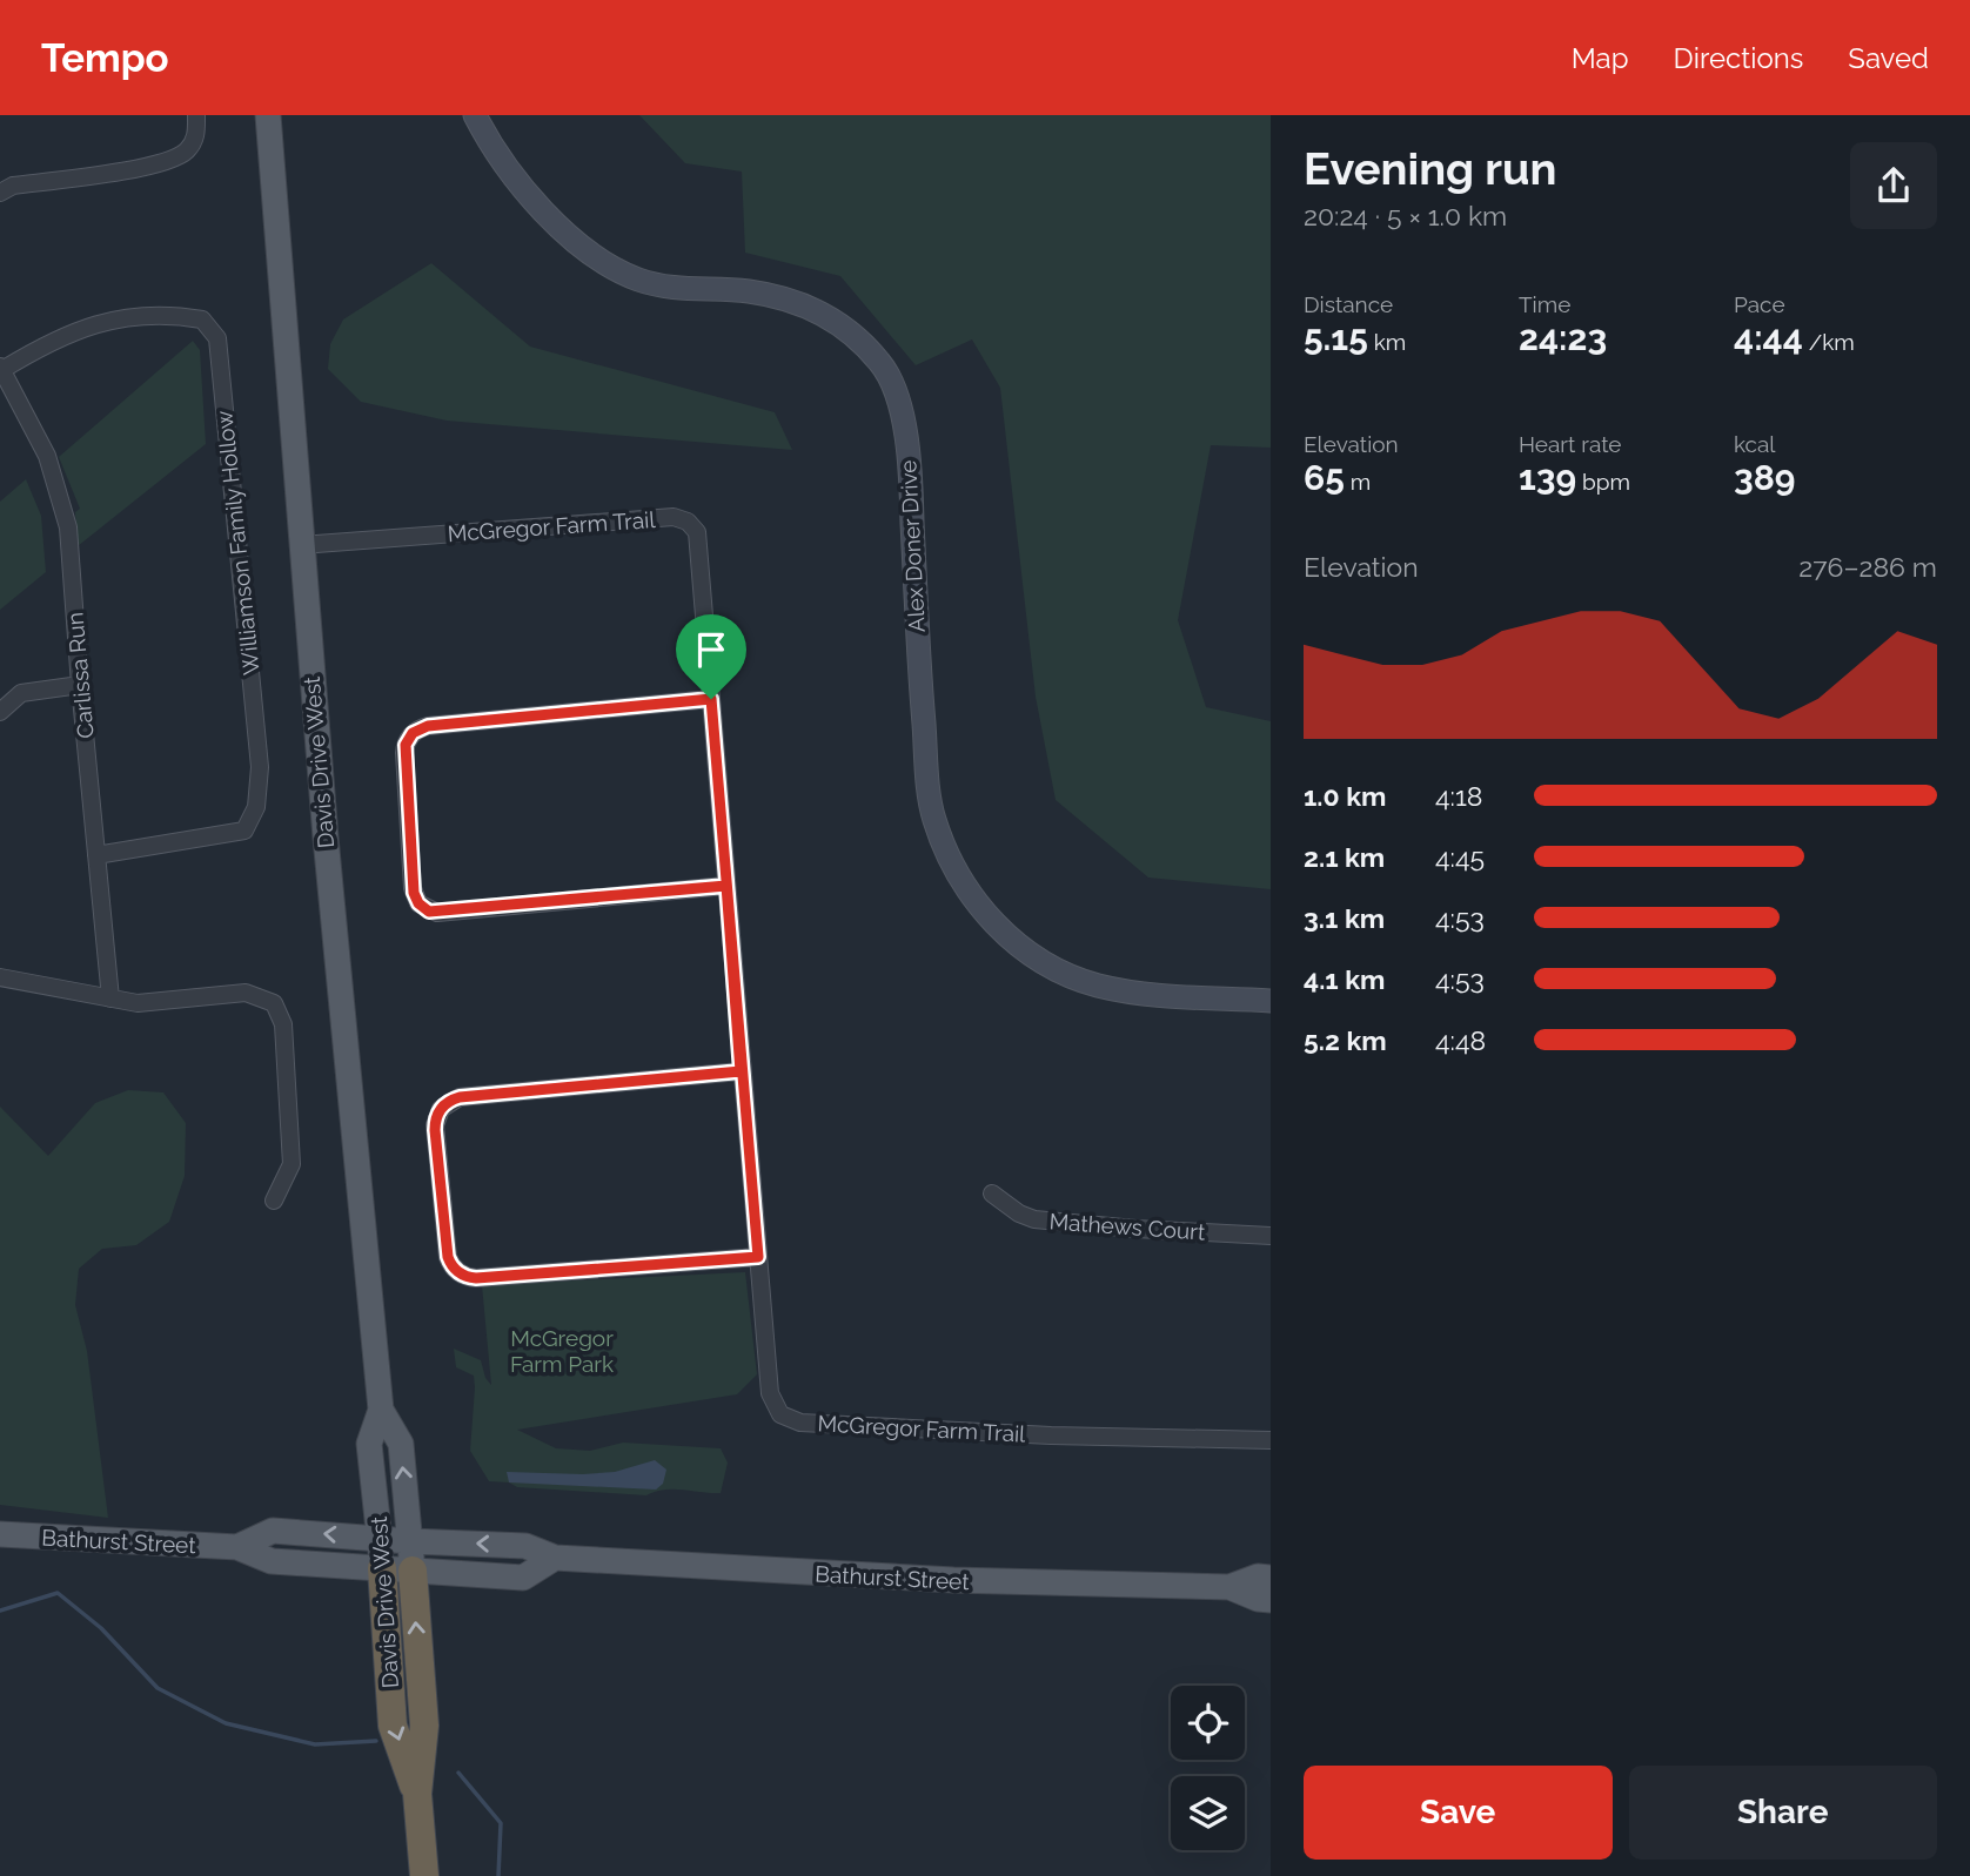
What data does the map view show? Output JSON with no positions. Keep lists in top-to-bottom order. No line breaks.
{"streets":{"highway":["Davis Drive West"],"main road":["Bathurst Street"],"street":["McGregor Farm Trail","Williamson Family Hollow","Alex Doner Drive","Carlissa Run","Mathews Court"]},"crossings":[["McGregor Farm Trail","Davis Drive West"],["Williamson Family Hollow","Carlissa Run"],["Davis Drive West","Bathurst Street"]],"parks":["McGregor Farm Park"],"page":{"header":"Tempo","nav":["Map","Directions","Saved"],"heading":["Evening run","20:24 · 5 × 1.0 km"],"stats":[["Distance","5.15 km"],["Time","24:23"],["Pace","4:44 /km"],["Elevation","65 m"],["Heart rate","139 bpm"],["kcal","389"]],"chart":["Elevation","276–286 m"],"list":[{"name":"1.0 km","note":"4:18"},{"name":"2.1 km","note":"4:45"},{"name":"3.1 km","note":"4:53"},{"name":"4.1 km","note":"4:53"},{"name":"5.2 km","note":"4:48"}],"buttons":["Save","Share"]}}
